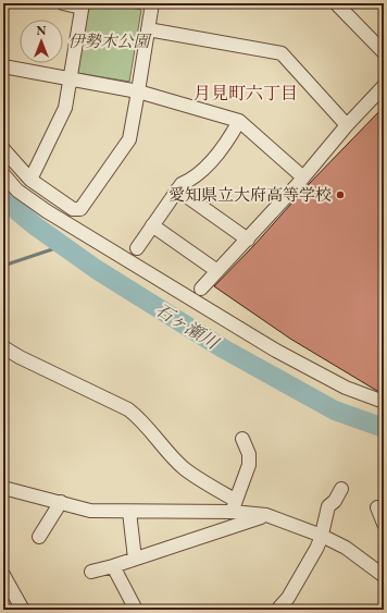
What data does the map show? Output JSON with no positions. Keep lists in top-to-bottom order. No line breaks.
{"districts":["月見町六丁目"],"water":["石ヶ瀬川"],"parks":["伊勢木公園"],"places":["愛知県立大府高等学校"],"north":"top"}
